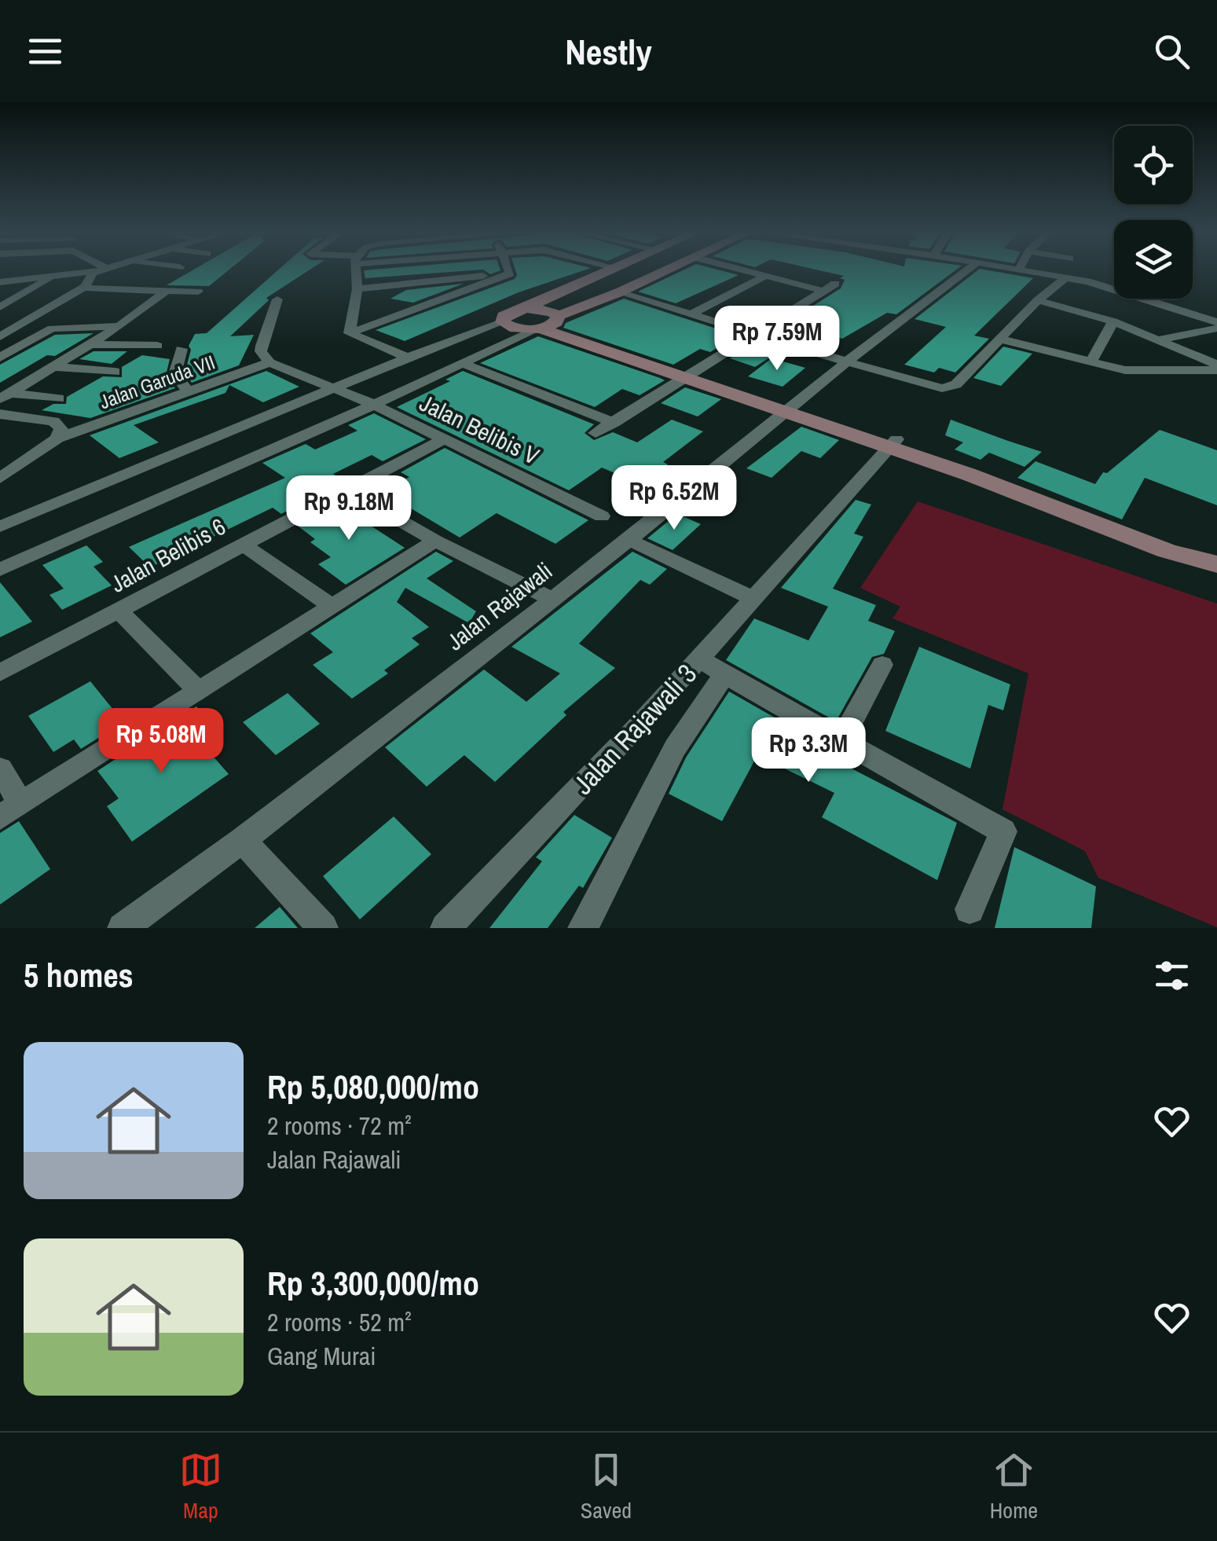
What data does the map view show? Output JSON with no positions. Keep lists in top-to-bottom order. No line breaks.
{"streets":{"street":["Jalan Garuda VII","Jalan Belibis V","Jalan Belibis 6","Jalan Rajawali","Jalan Rajawali 3"]},"crossings":[["Jalan Garuda VII","Jalan Belibis V"],["Jalan Belibis V","Jalan Belibis 6"]],"page":{"header":"Nestly","price":["Rp 7.59M","Rp 6.52M","Rp 9.18M","Rp 5.08M","Rp 3.3M"],"heading":"5 homes","list":[{"name":"Rp 5,080,000/mo","note":"2 rooms · 72 m² · Jalan Rajawali"},{"name":"Rp 3,300,000/mo","note":"2 rooms · 52 m² · Gang Murai"}],"tabs":["Map","Saved","Home"]}}
